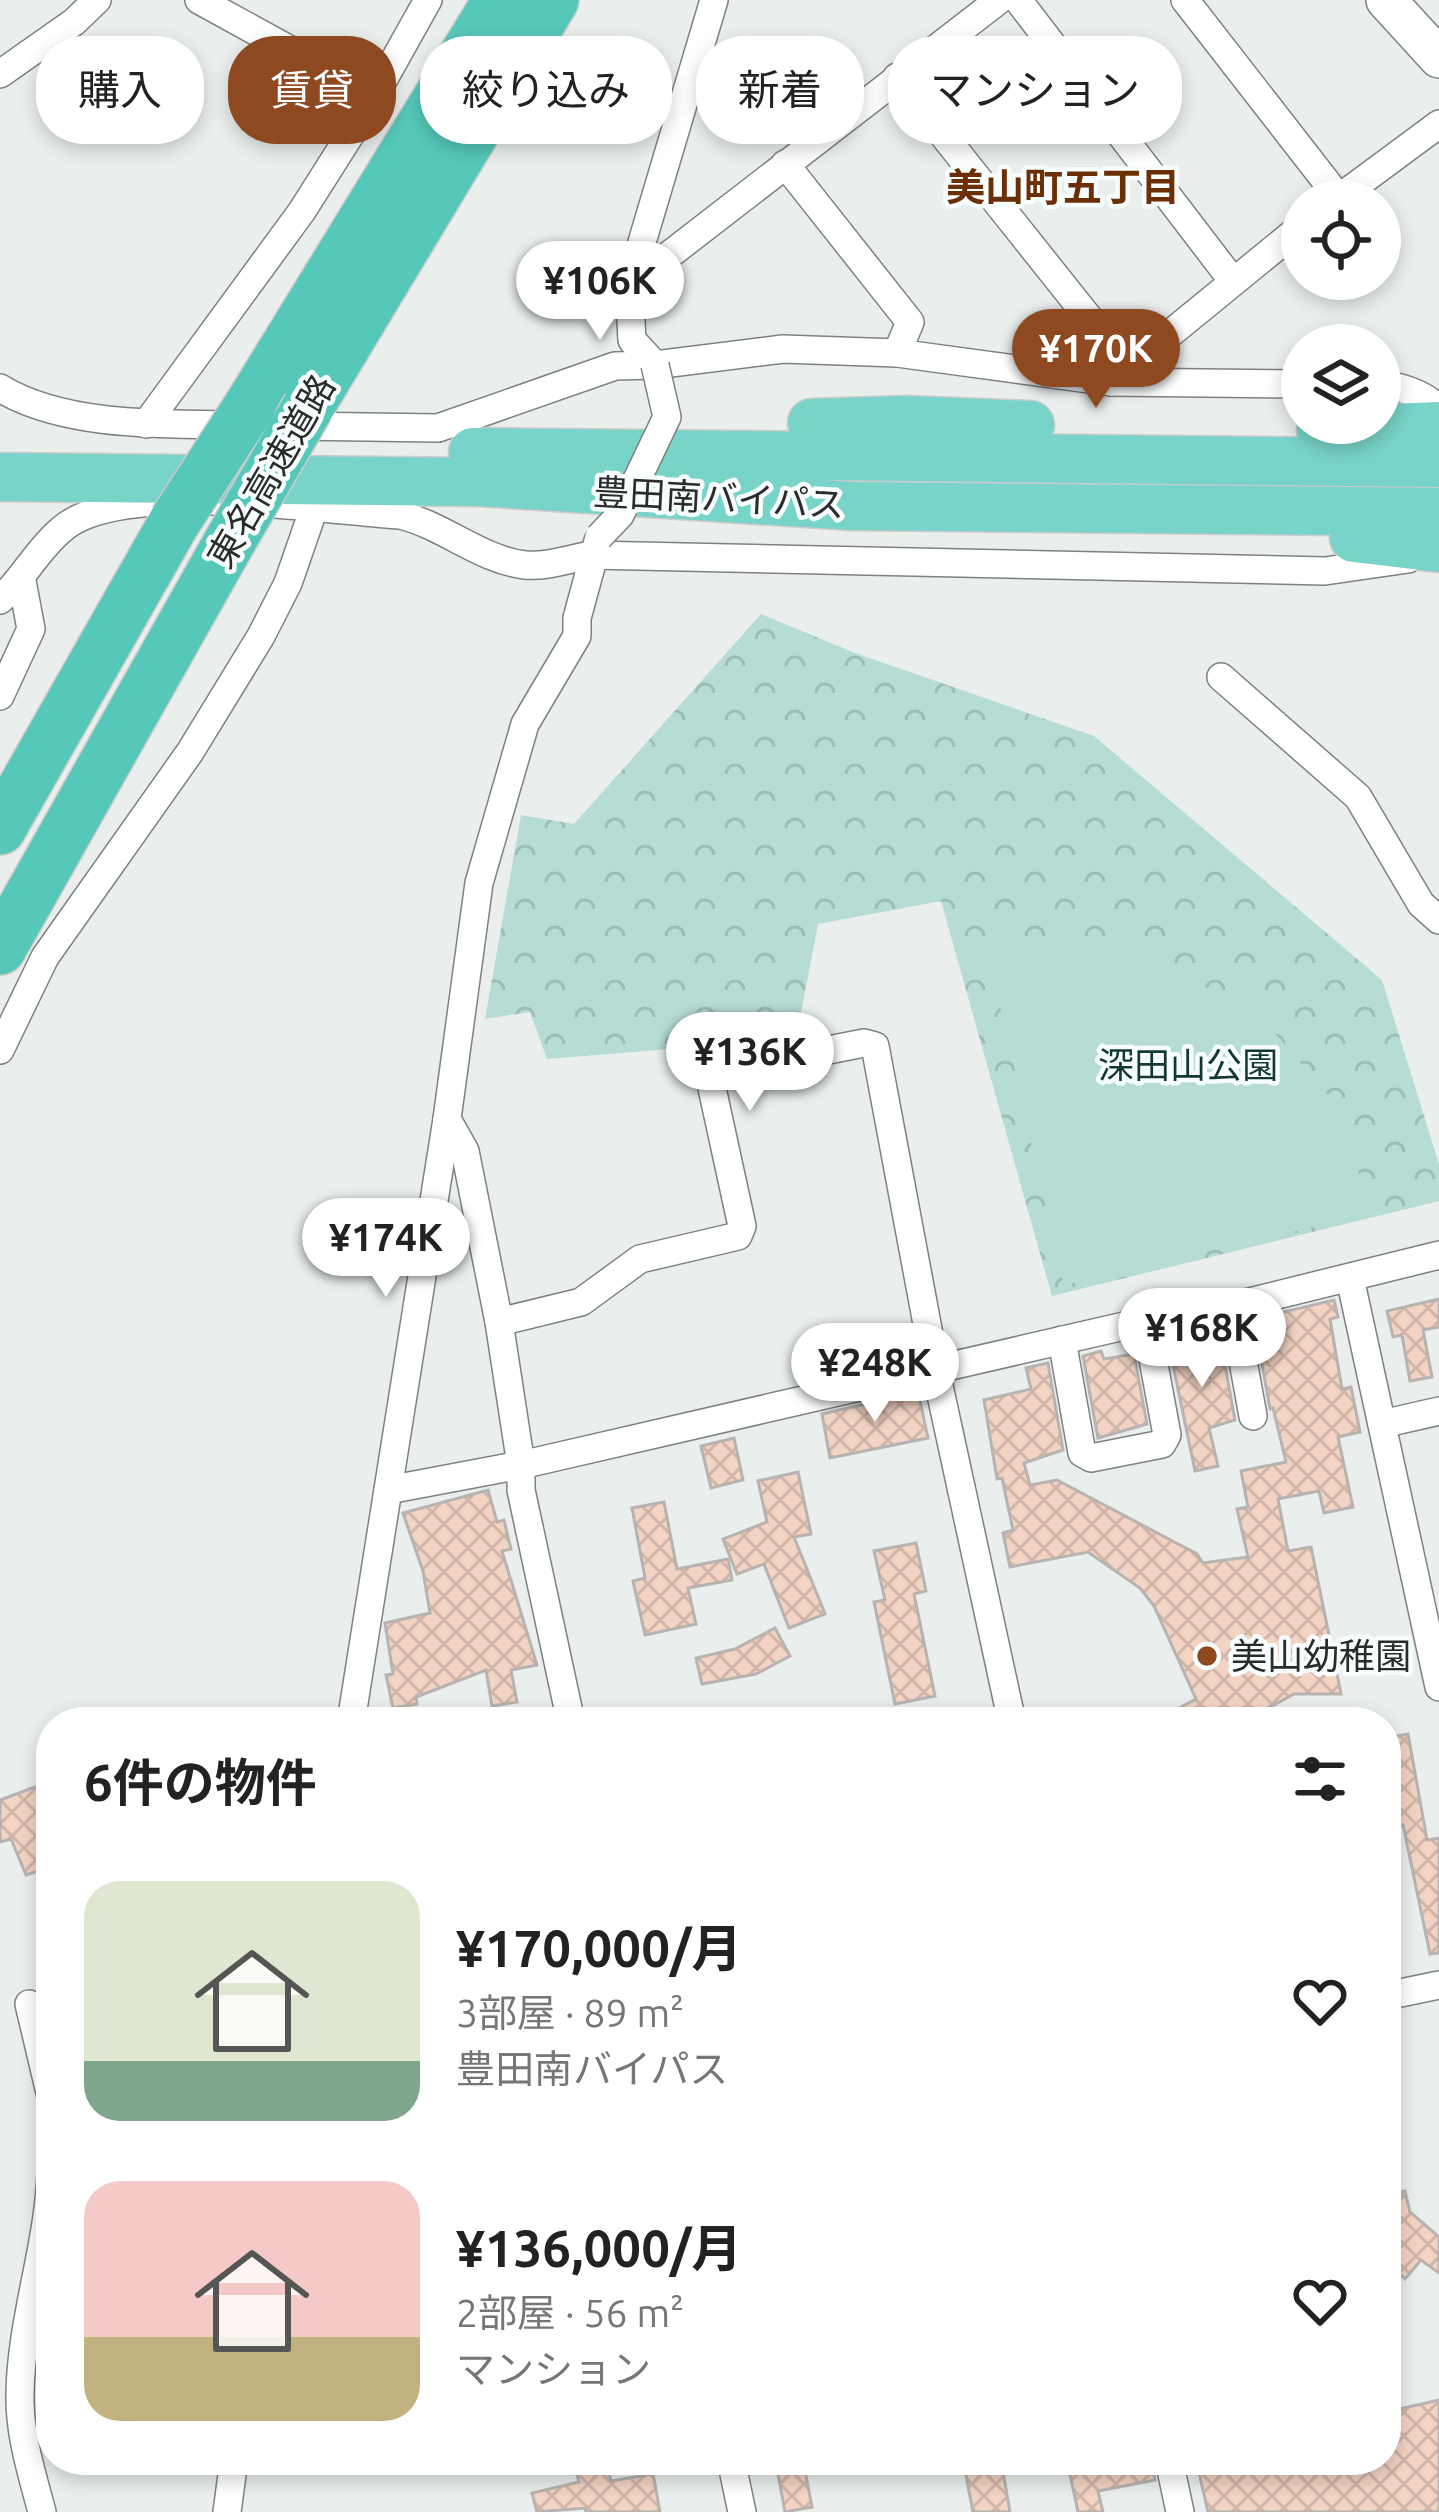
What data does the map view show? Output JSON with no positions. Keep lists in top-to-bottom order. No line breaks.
{"streets":{"highway":["東名高速道路","豊田南バイパス"]},"districts":["美山町五丁目"],"parks":["深田山公園"],"places":["美山幼稚園"],"page":{"chip":["購入","賃貸","絞り込み","新着","マンション"],"price":["¥106K","¥170K","¥136K","¥174K","¥168K","¥248K"],"heading":"6件の物件","list":[{"name":"¥170,000/月","note":"3部屋 · 89 m² · 豊田南バイパス"},{"name":"¥136,000/月","note":"2部屋 · 56 m² · マンション"}]}}
